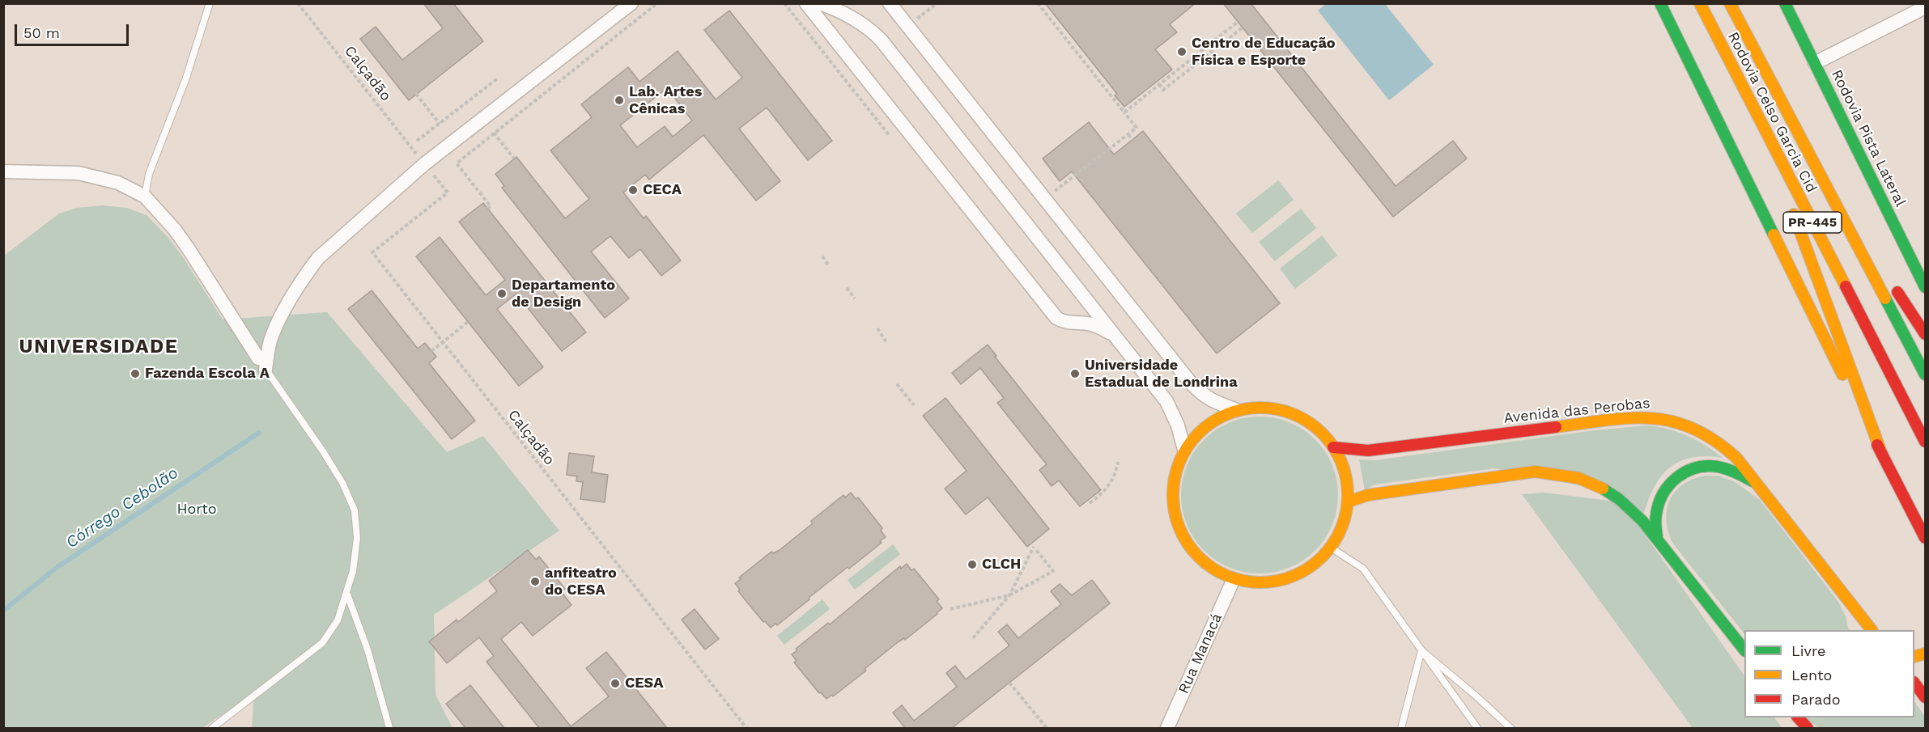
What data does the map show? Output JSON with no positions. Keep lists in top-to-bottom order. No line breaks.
{"streets":{"main road":["Rodovia Celso Garcia Cid","Rodovia Pista Lateral","PR-445","Avenida das Perobas"],"street":["Rua Manacá"],"path":["Calçadão"]},"districts":["UNIVERSIDADE"],"water":["Córrego Cebolão"],"parks":["Horto"],"places":["Centro de Educação Física e Esporte","Lab. Artes Cênicas","CECA","Departamento de Design","Fazenda Escola A","Universidade Estadual de Londrina","CLCH","anfiteatro do CESA","CESA"],"legend":["Livre","Lento","Parado"],"scale_bar":"50 m"}
